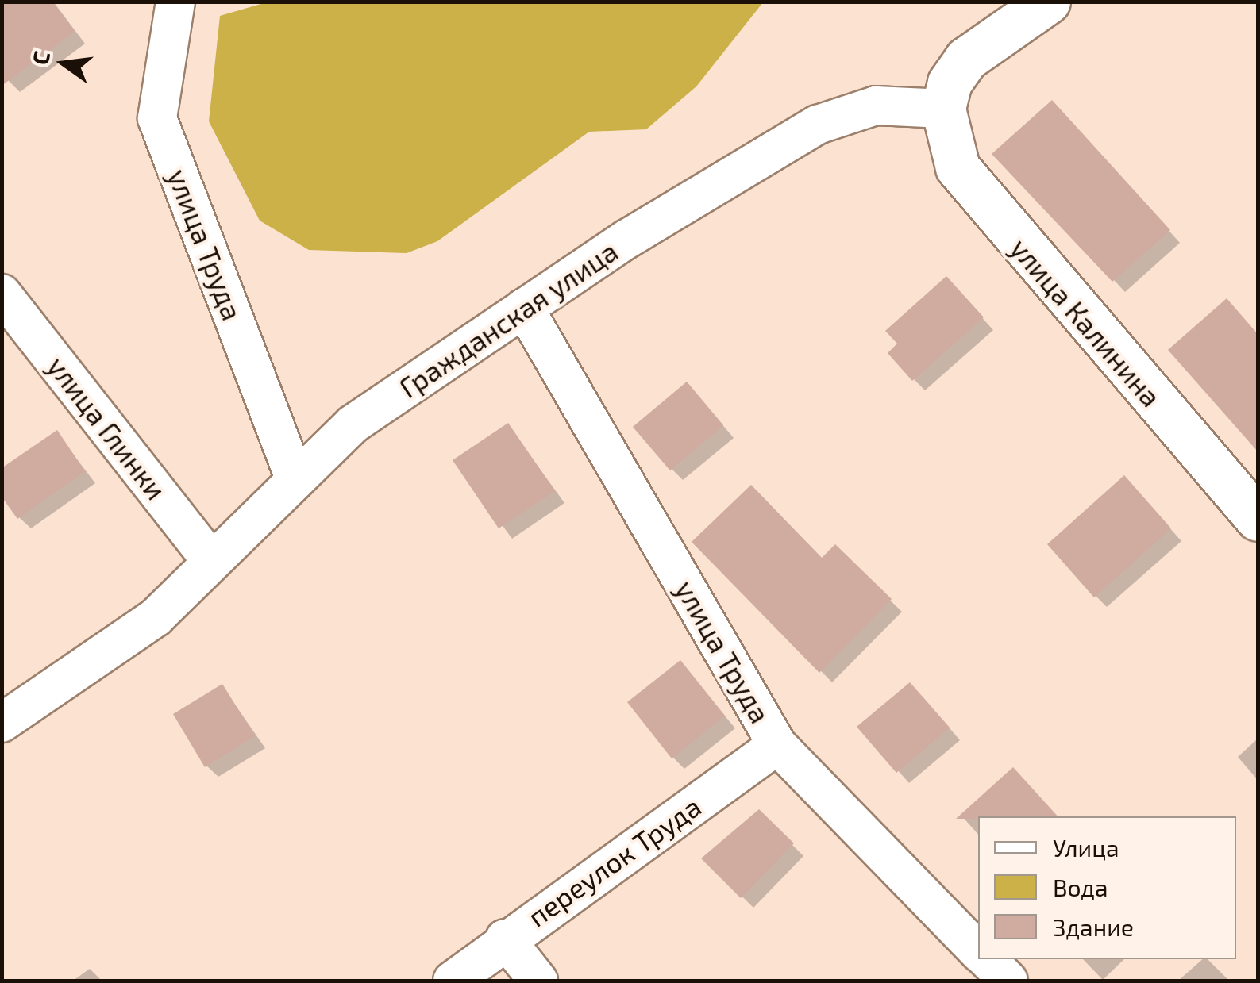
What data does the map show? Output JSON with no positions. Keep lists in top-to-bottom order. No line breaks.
{"streets":{"main road":["улица Калинина"],"street":["улица Труда","Гражданская улица","улица Глинки","переулок Труда"]},"crossings":[["улица Труда","Гражданская улица"],["улица Труда","переулок Труда"],["Гражданская улица","улица Калинина"],["Гражданская улица","улица Глинки"]],"legend":["Улица","Вода","Здание"],"north":"left"}
